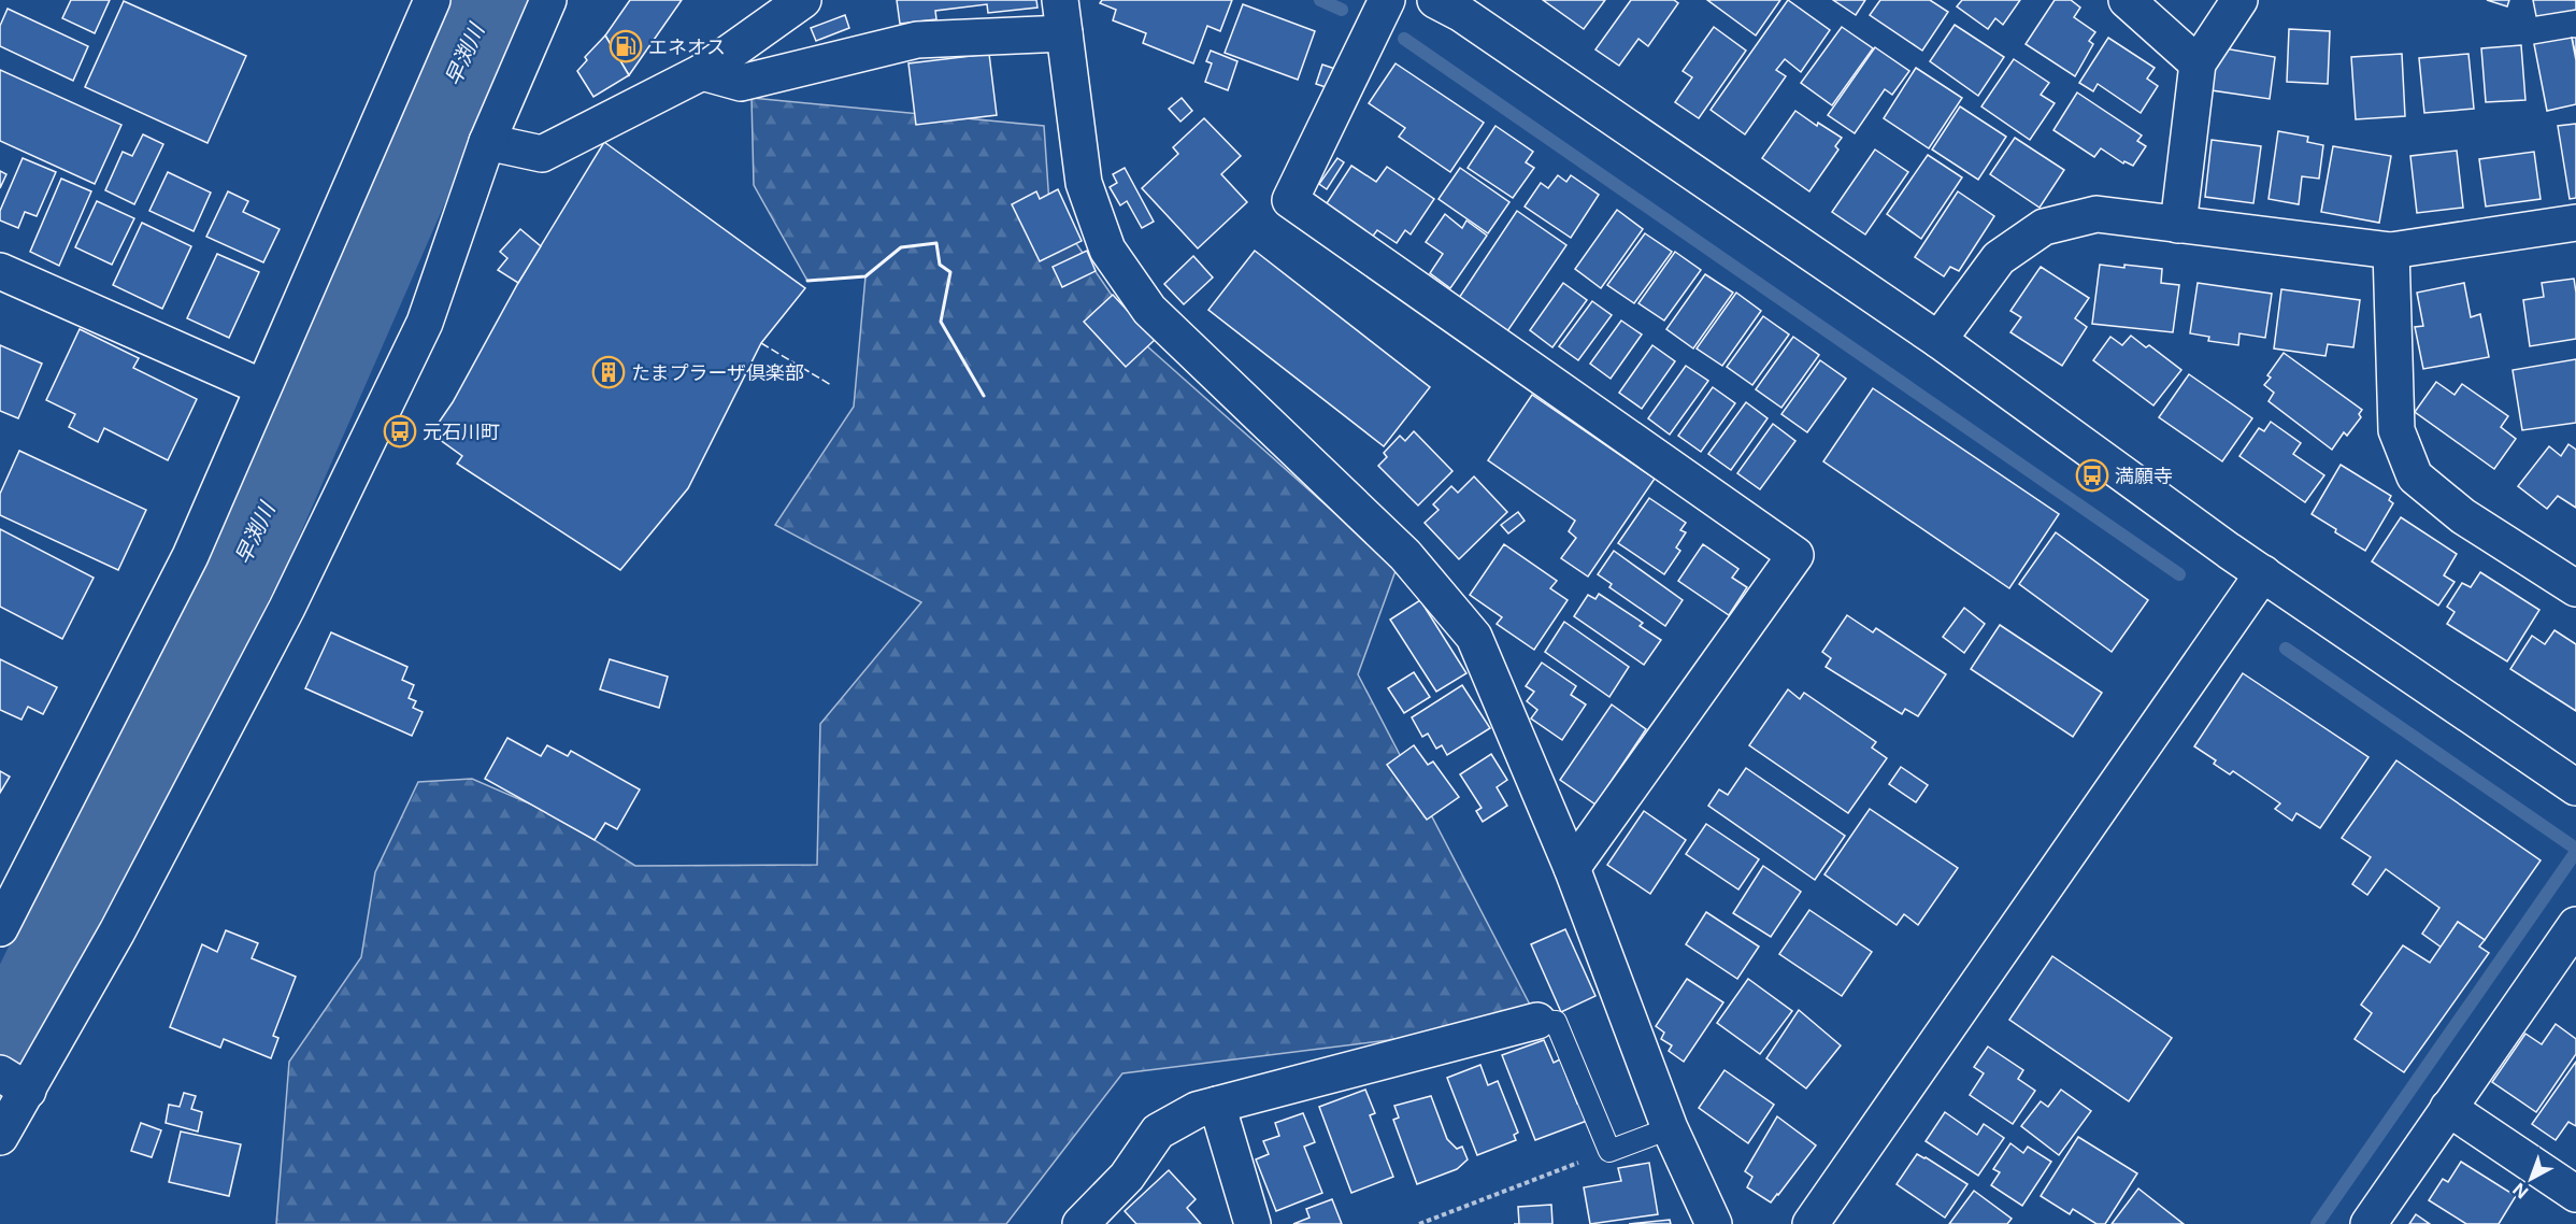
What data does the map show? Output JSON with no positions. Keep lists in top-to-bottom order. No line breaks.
{"water":["早渕川"],"places":{"fuel station":["エネオス"],"building":["たまプラーザ倶楽部"],"bus stop":["元石川町","満願寺"]},"north":"bottom left"}
